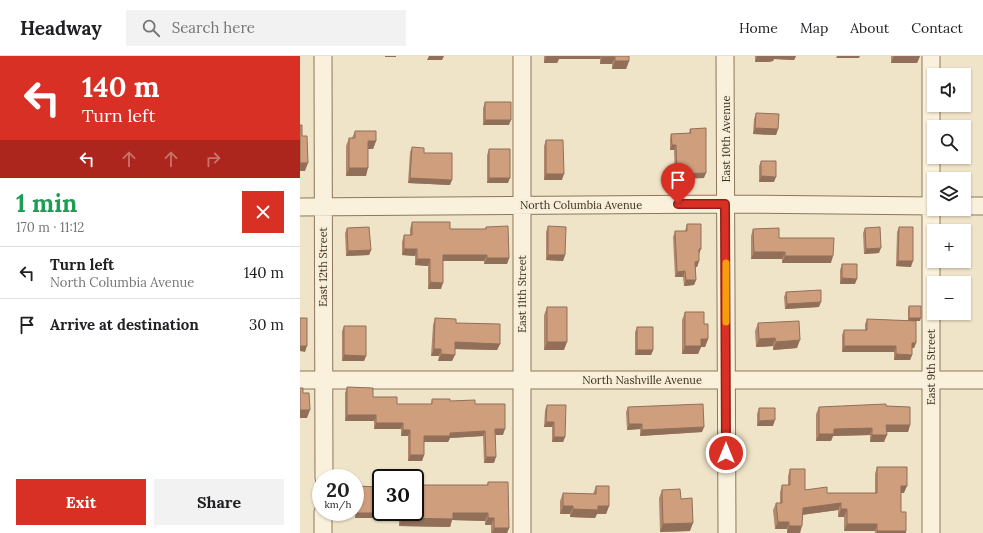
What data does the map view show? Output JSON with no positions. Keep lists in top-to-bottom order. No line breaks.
{"streets":{"street":["East 10th Avenue","North Columbia Avenue","East 12th Street","East 11th Street","East 9th Street","North Nashville Avenue"]},"crossings":[["East 10th Avenue","North Columbia Avenue"],["East 10th Avenue","North Nashville Avenue"],["North Columbia Avenue","East 12th Street"],["North Columbia Avenue","East 11th Street"],["East 12th Street","North Nashville Avenue"],["East 11th Street","North Nashville Avenue"],["East 9th Street","North Nashville Avenue"]],"page":{"header":"Headway","search":"Search here","nav":["Home","Map","About","Contact"],"turn":["140 m","Turn left"],"map_buttons":["+","−"],"heading":["1 min","170 m · 11:12"],"list":[{"name":"Turn left","note":"North Columbia Avenue","value":"140 m"},{"name":"Arrive at destination","value":"30 m"}],"speed":"20 km/h","limit":"30","buttons":["Exit","Share"]}}
